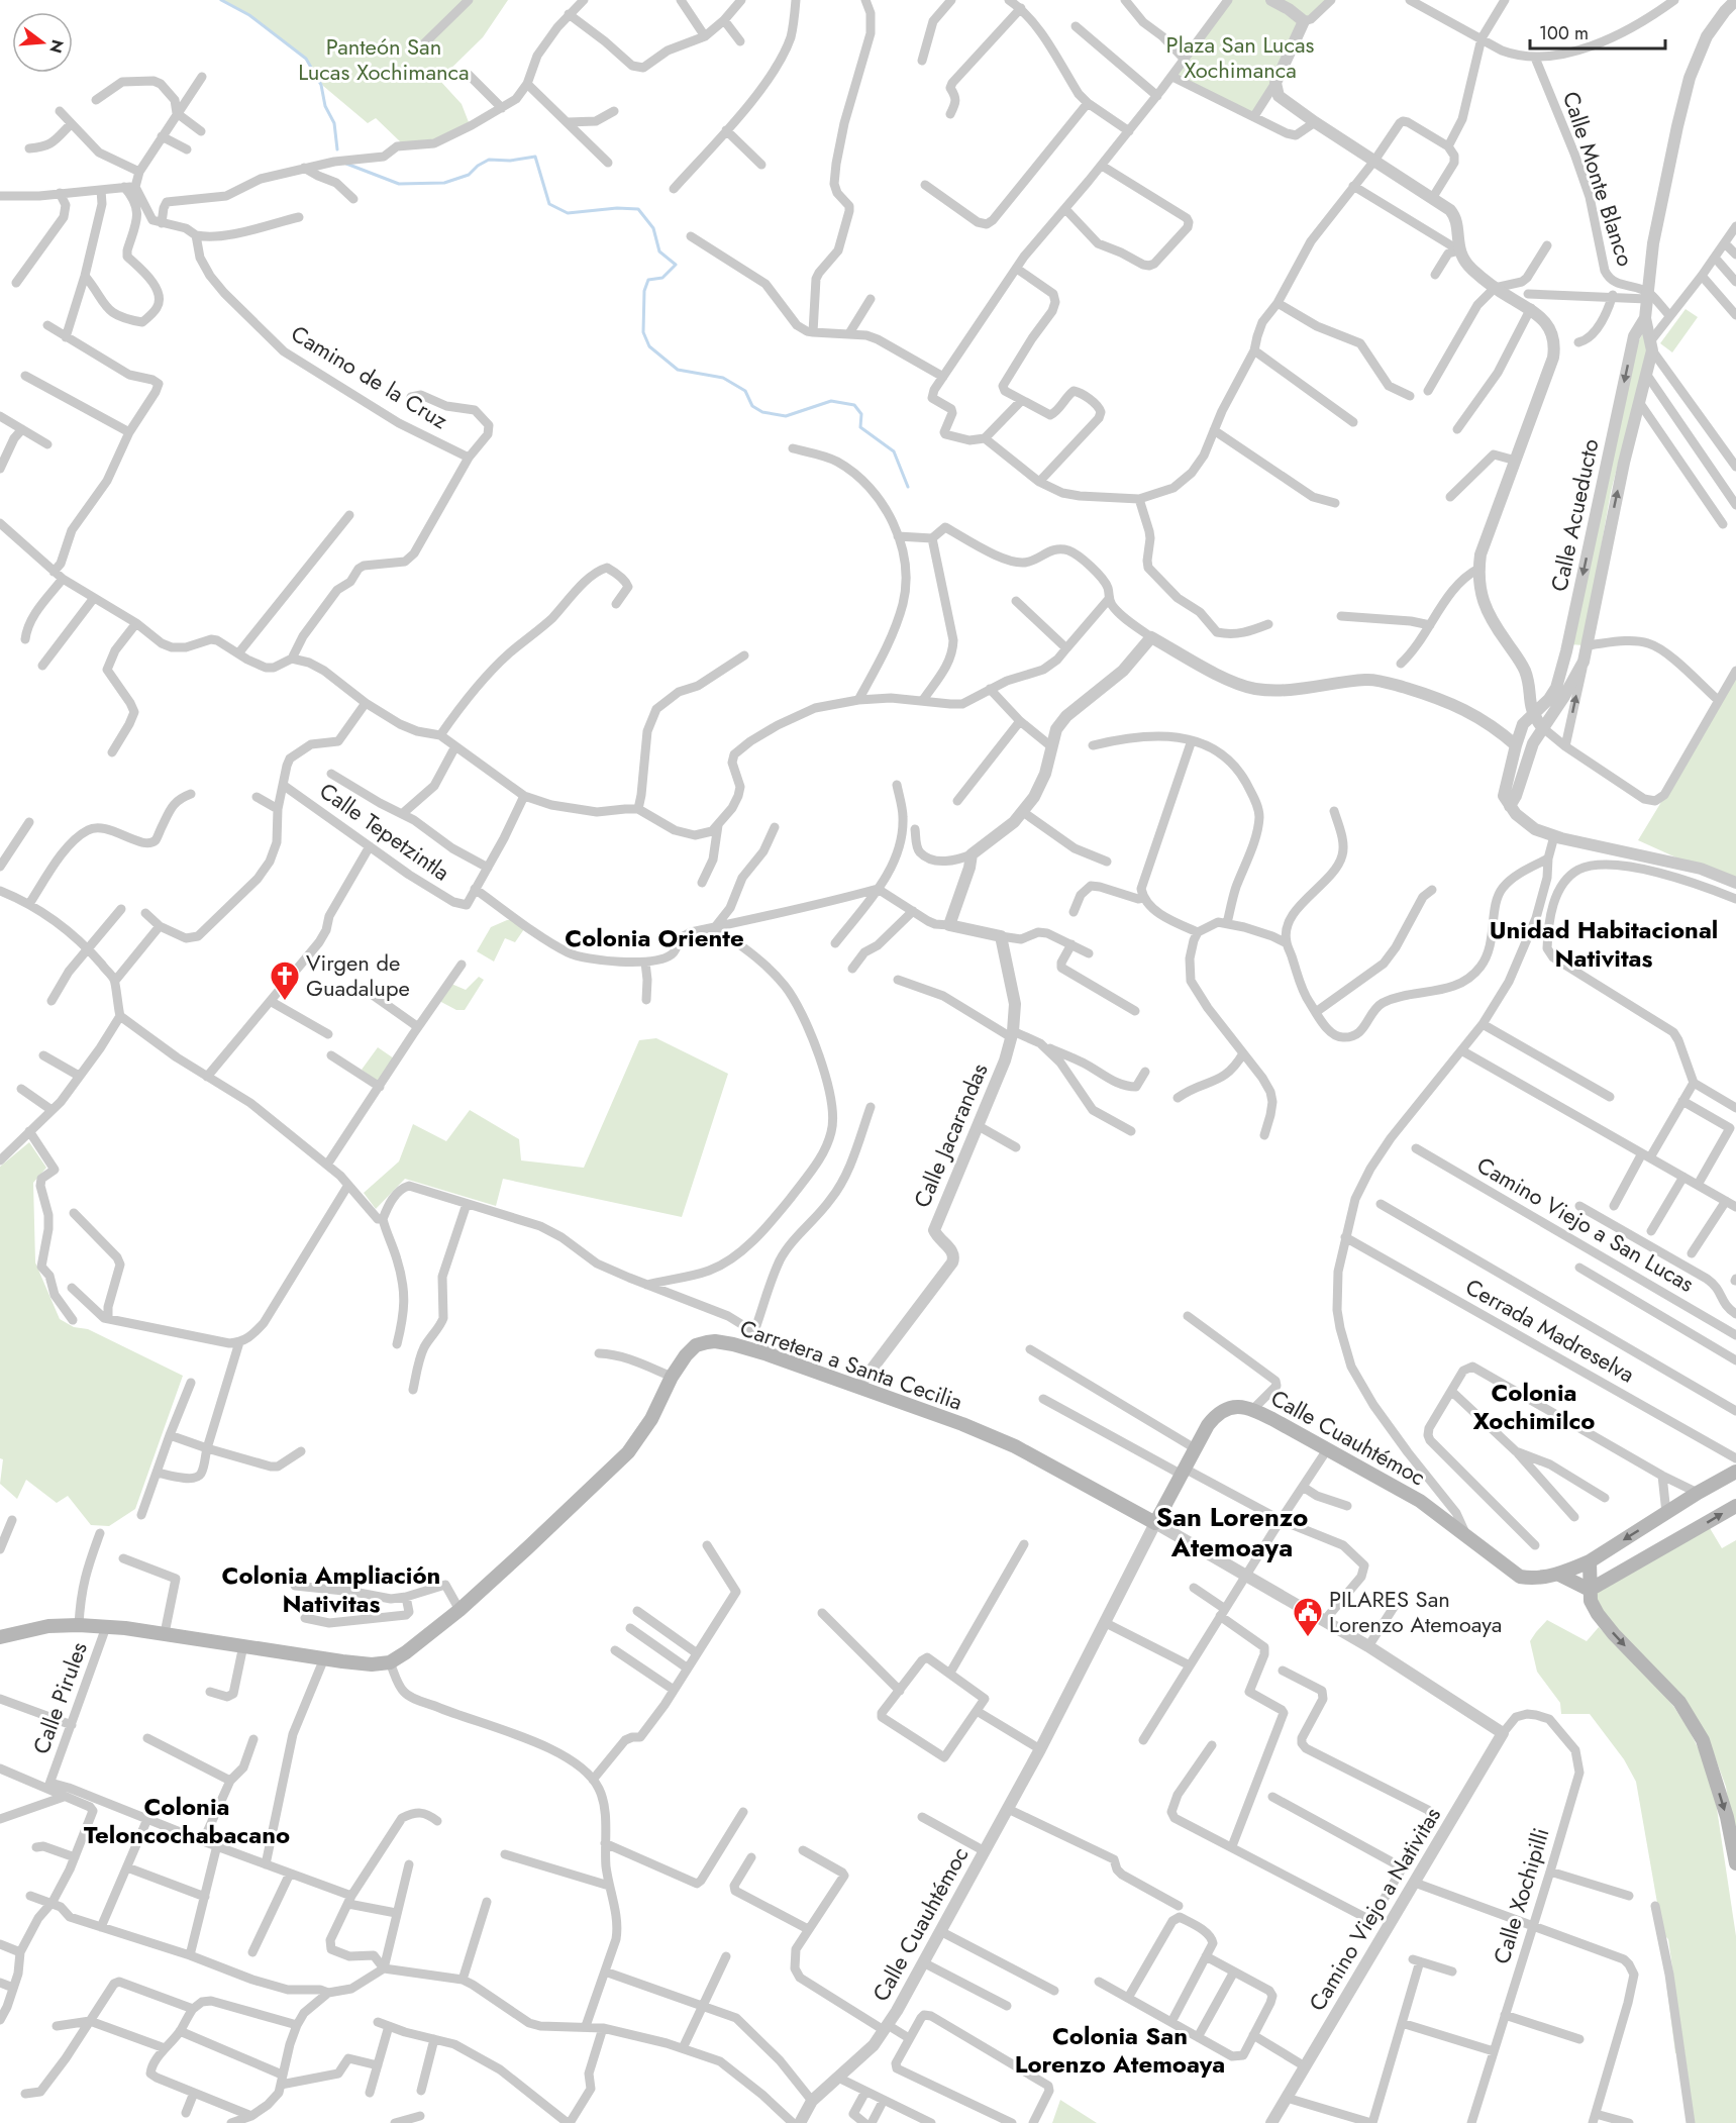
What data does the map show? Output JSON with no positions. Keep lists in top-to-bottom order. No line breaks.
{"streets":{"main road":["Carretera a Santa Cecilia","Calle Cuauhtémoc"],"street":["Calle Monte Blanco","Camino de la Cruz","Calle Acueducto","Calle Tepetzintla","Calle Jacarandas","Camino Viejo a San Lucas","Cerrada Madreselva","Calle Pirules","Calle Xochipilli","Camino Viejo a Nativitas"]},"crossings":[["Calle Monte Blanco","Calle Acueducto"],["Calle Jacarandas","Carretera a Santa Cecilia"],["Carretera a Santa Cecilia","Calle Cuauhtémoc"],["Calle Xochipilli","Camino Viejo a Nativitas"]],"districts":["Unidad Habitacional Nativitas","Colonia Oriente","Colonia Xochimilco","San Lorenzo Atemoaya","Colonia Ampliación Nativitas","Colonia Teloncochabacano","Colonia San Lorenzo Atemoaya"],"parks":["Plaza San Lucas Xochimanca","Panteón San Lucas Xochimanca"],"places":{"church":["Virgen de Guadalupe"],"public building":["PILARES San Lorenzo Atemoaya"]},"scale_bar":"100 m","north":"right"}
